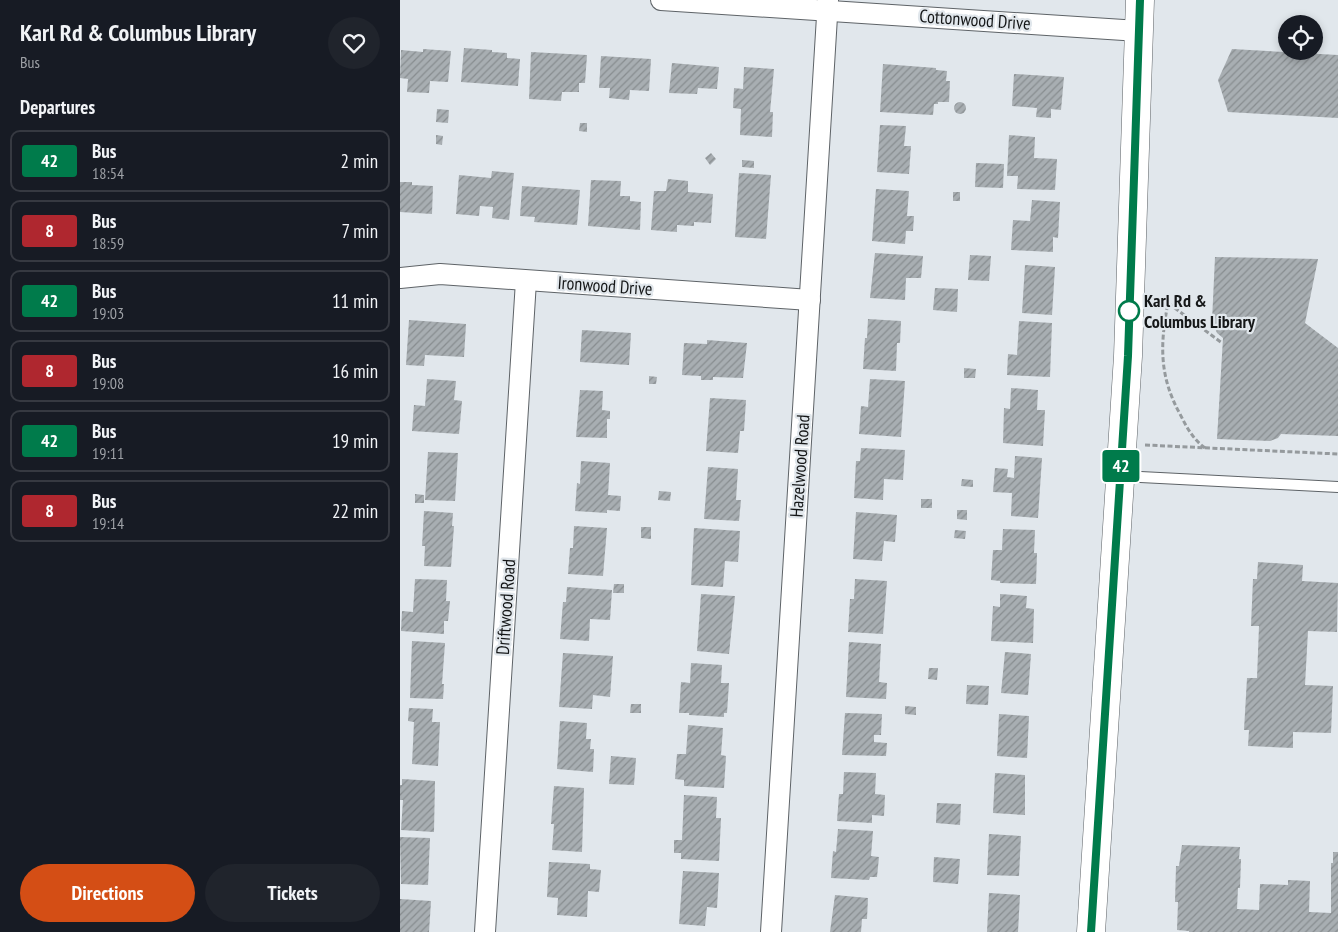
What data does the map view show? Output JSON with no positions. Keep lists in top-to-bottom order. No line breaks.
{"streets":{"street":["Cottonwood Drive","Ironwood Drive","Hazelwood Road","Driftwood Road"]},"crossings":[["Cottonwood Drive","Hazelwood Road"],["Ironwood Drive","Hazelwood Road"],["Ironwood Drive","Driftwood Road"]],"places":["Karl Rd & Columbus Library"],"lines":["bus line 42"],"page":{"heading":[["Karl Rd & Columbus Library","Bus"],"Departures"],"on_map":"42","list":[{"mark":"42","name":"Bus","note":"18:54","value":"2 min"},{"mark":"8","name":"Bus","note":"18:59","value":"7 min"},{"mark":"42","name":"Bus","note":"19:03","value":"11 min"},{"mark":"8","name":"Bus","note":"19:08","value":"16 min"},{"mark":"42","name":"Bus","note":"19:11","value":"19 min"},{"mark":"8","name":"Bus","note":"19:14","value":"22 min"}],"buttons":["Directions","Tickets"]}}
